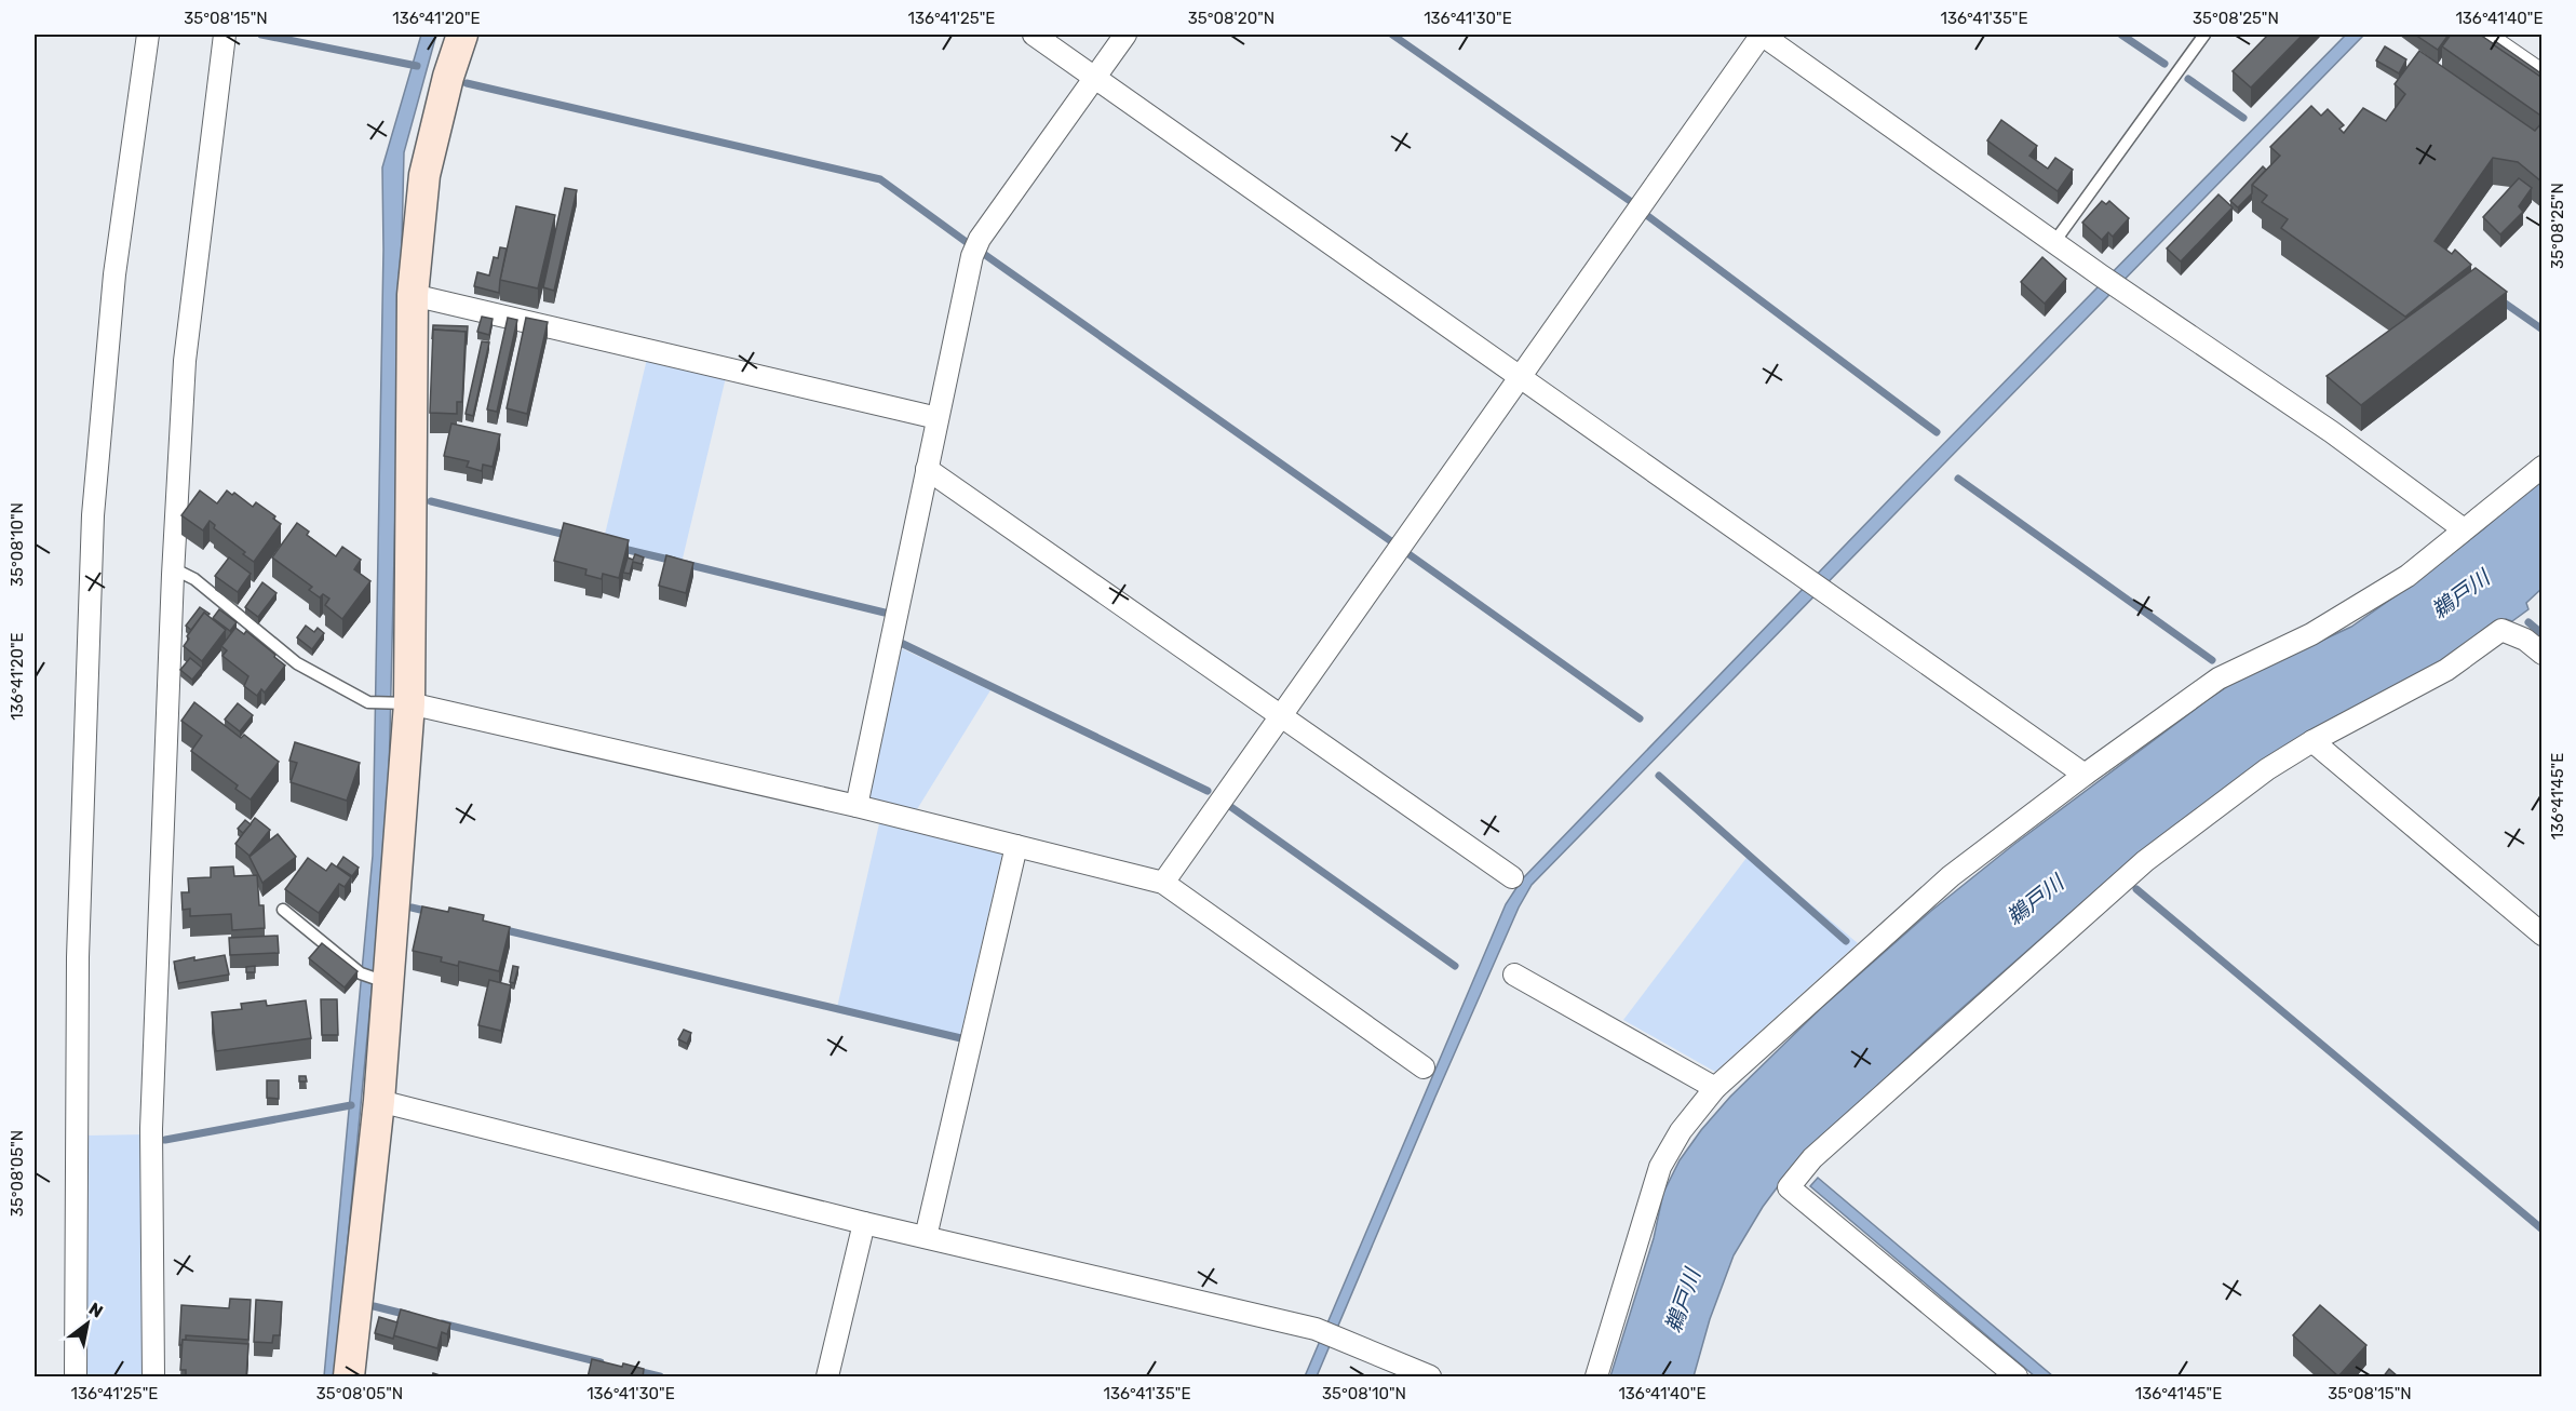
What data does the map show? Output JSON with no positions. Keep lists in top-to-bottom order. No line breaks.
{"water":["鵜戸川"],"north":"top right","coordinates":["35°08'15\"N","136°41'20\"E","136°41'25\"E","35°08'20\"N","136°41'30\"E","136°41'35\"E","35°08'25\"N","136°41'40\"E","35°08'10\"N","136°41'45\"E","35°08'05\"N"]}
